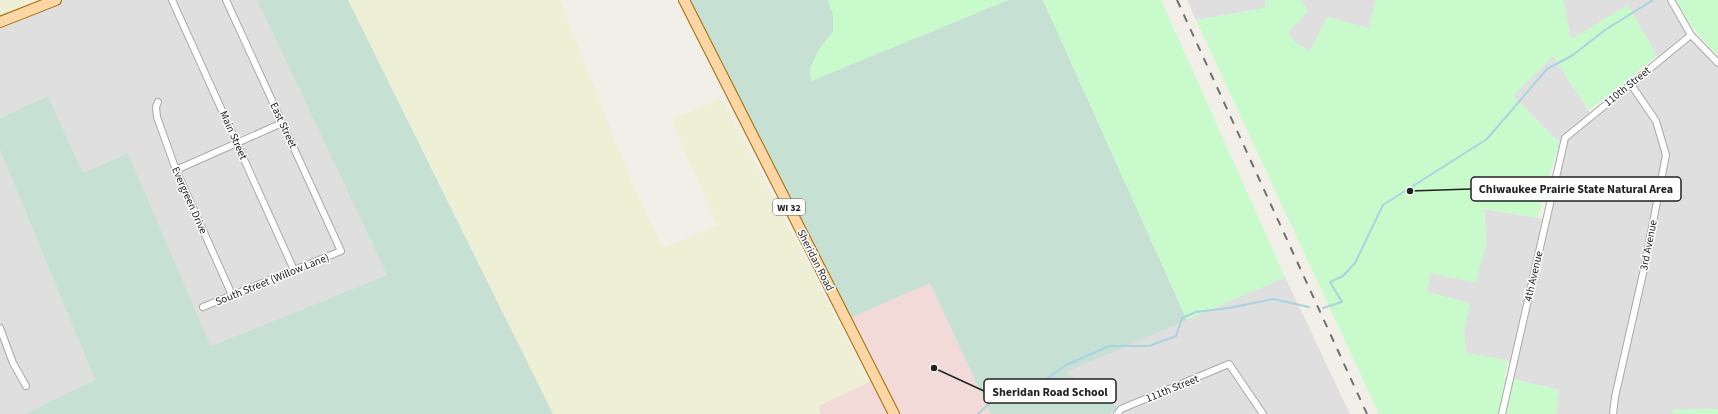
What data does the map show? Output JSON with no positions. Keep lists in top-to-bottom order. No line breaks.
{"streets":{"main road":["WI 32","Sheridan Road"],"street":["110th Street","East Street","Main Street","Evergreen Drive","3rd Avenue","4th Avenue","South Street (Willow Lane)","111th Street"]},"crossings":[["110th Street","3rd Avenue"],["110th Street","4th Avenue"],["East Street","South Street (Willow Lane)"],["Main Street","South Street (Willow Lane)"],["Evergreen Drive","South Street (Willow Lane)"]],"places":["Chiwaukee Prairie State Natural Area","Sheridan Road School"]}
